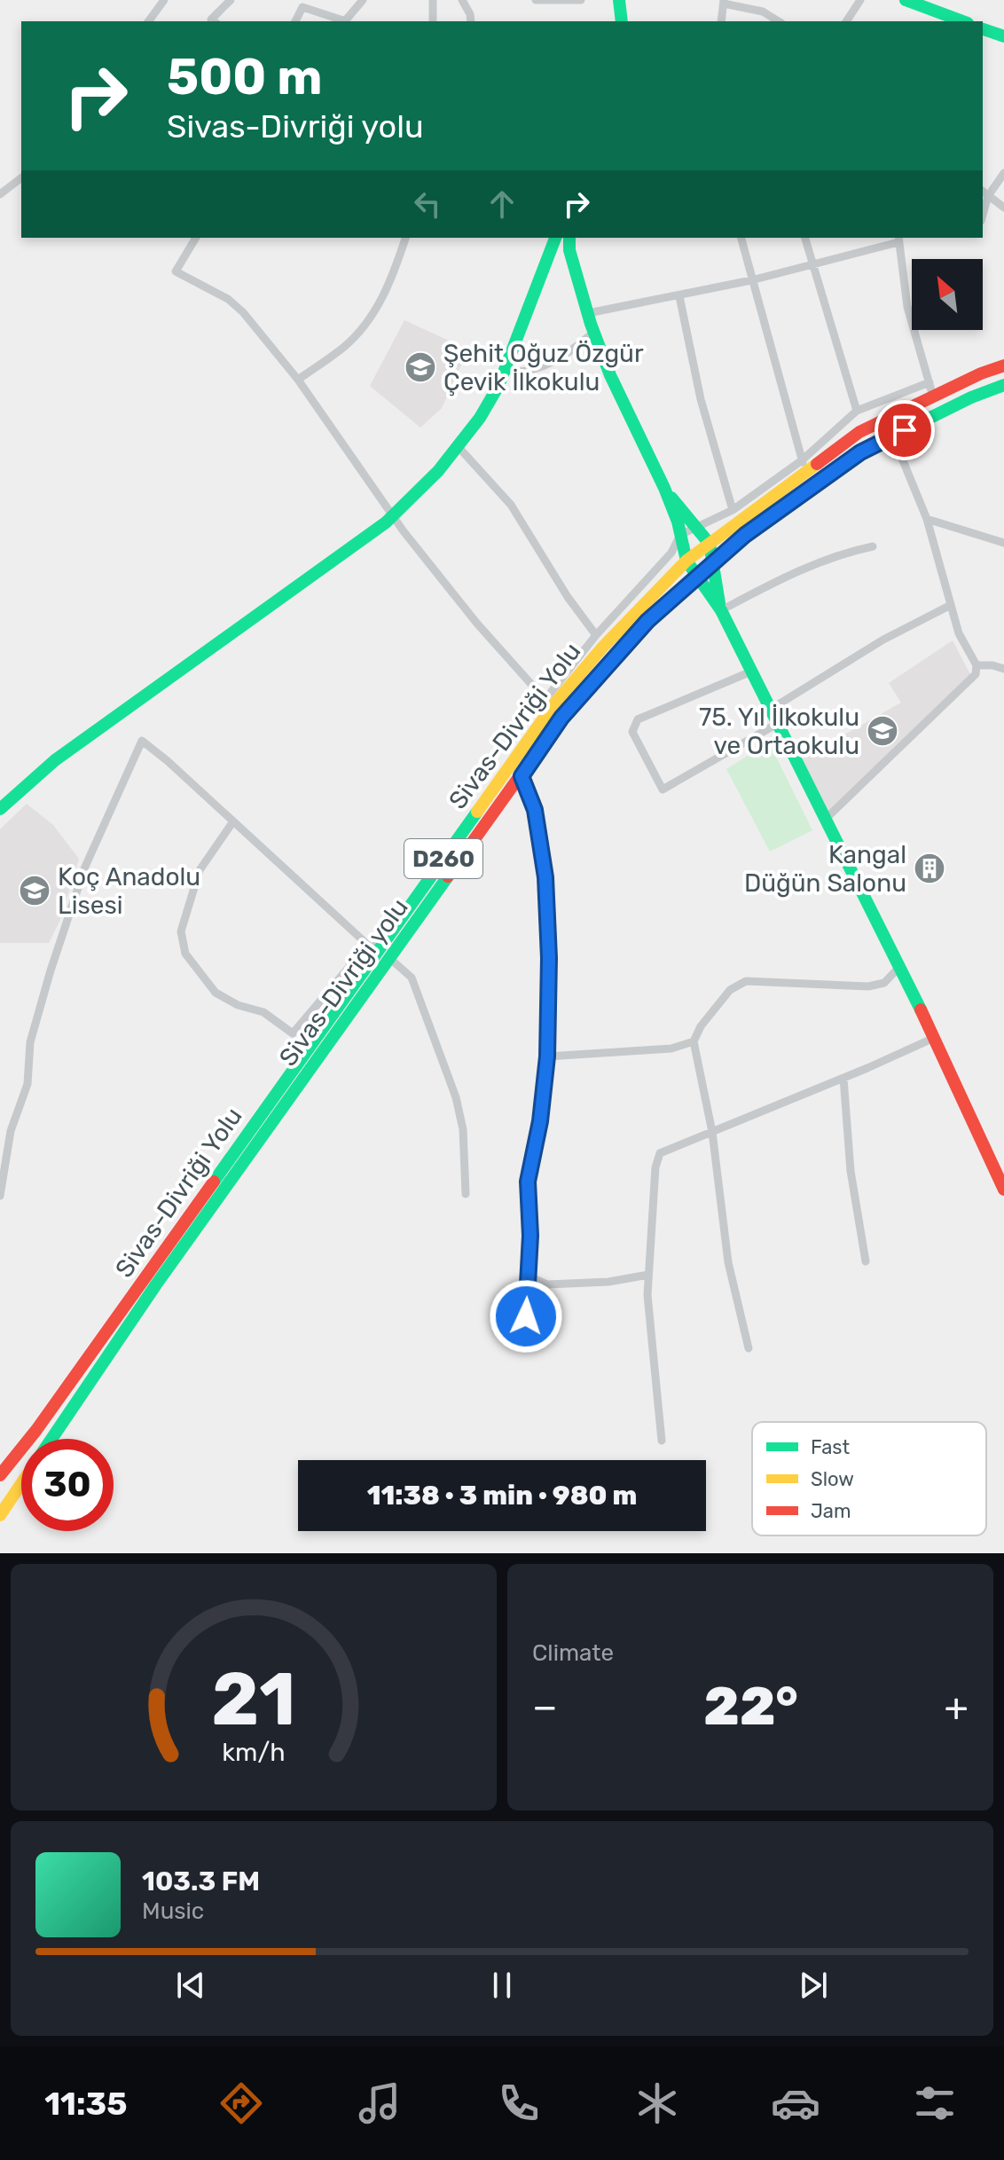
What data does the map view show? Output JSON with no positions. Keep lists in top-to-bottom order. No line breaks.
{"streets":{"main road":["Sivas-Divriği Yolu","D260","Sivas-Divriği yolu"]},"places":{"school or university":["Şehit Oğuz Özgür Çevik İlkokulu","75. Yıl İlkokulu ve Ortaokulu","Koç Anadolu Lisesi"],"building":["Kangal Düğün Salonu"]},"legend":["Fast","Slow","Jam"],"north":"top left","page":{"turn":["500 m","Sivas-Divriği yolu"],"limit":"30","trip":"11:38 · 3 min · 980 m","tile":"Climate","heat":["−","22°","+"],"song":["103.3 FM","Music"],"tabs":"11:35","gauge":["21","km/h"]}}
